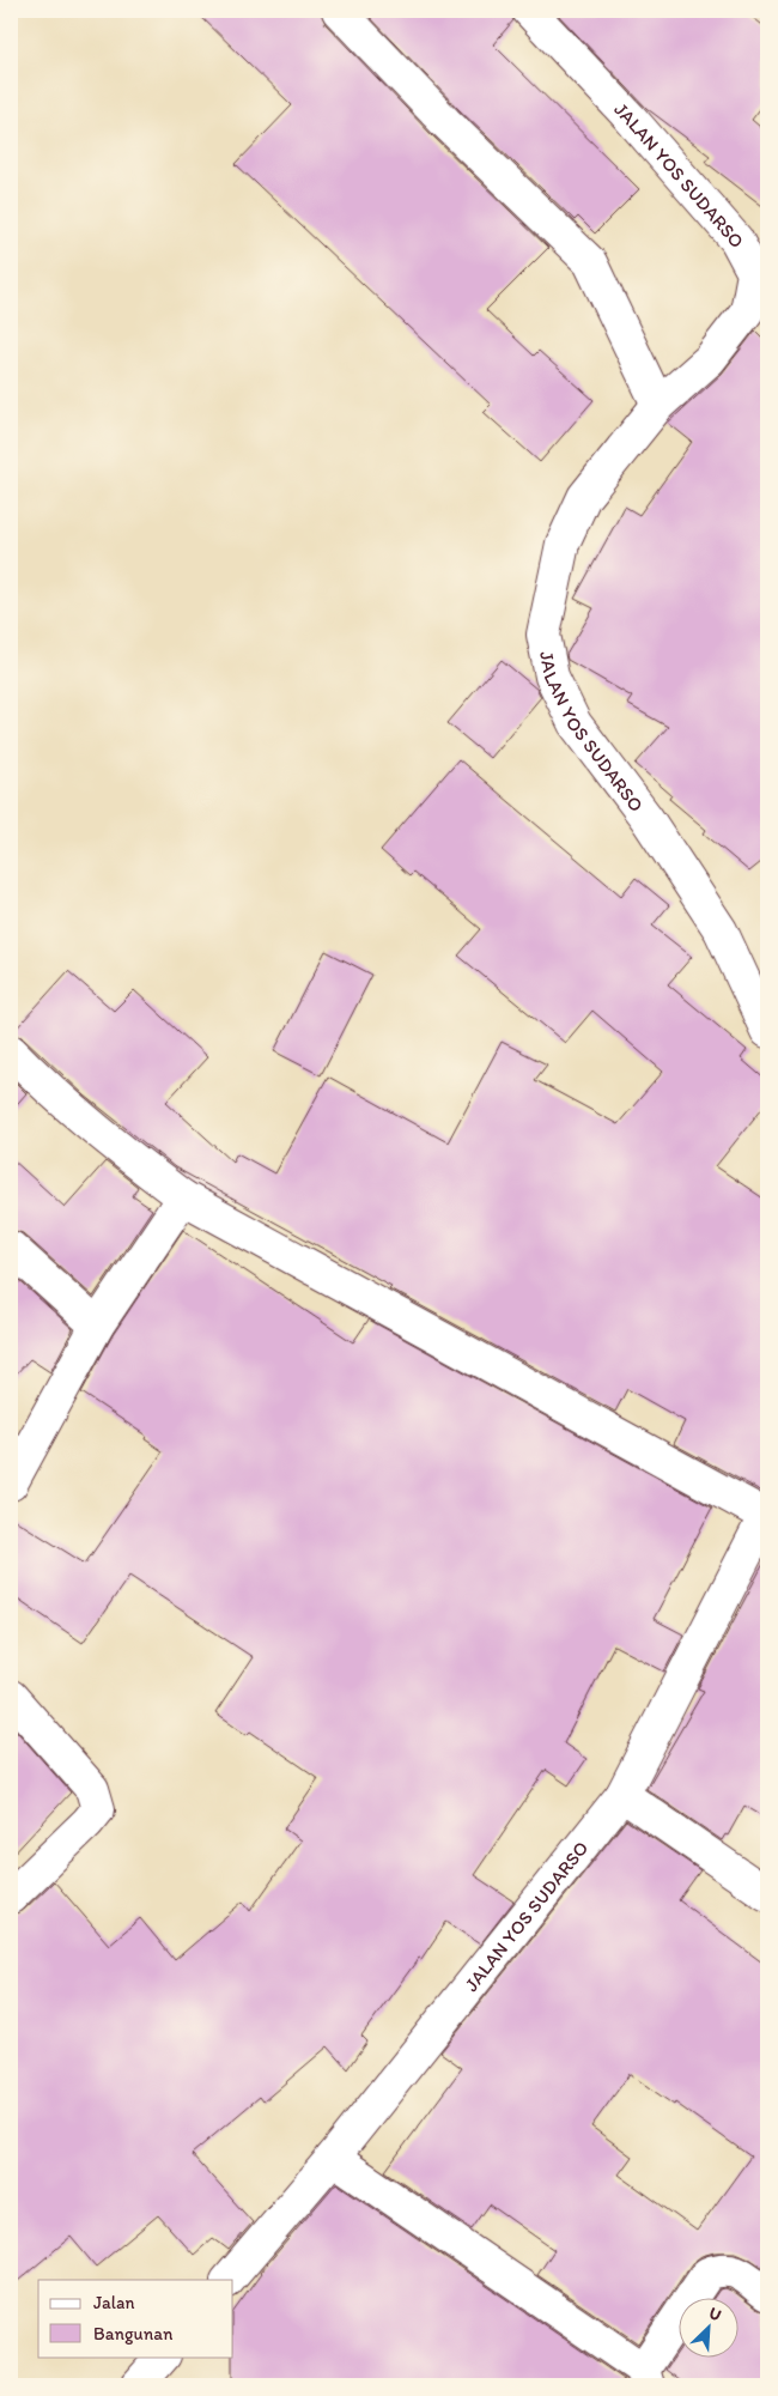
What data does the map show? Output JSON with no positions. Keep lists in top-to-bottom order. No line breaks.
{"streets":{"street":["JALAN YOS SUDARSO"]},"legend":["Jalan","Bangunan"],"north":"top right"}
